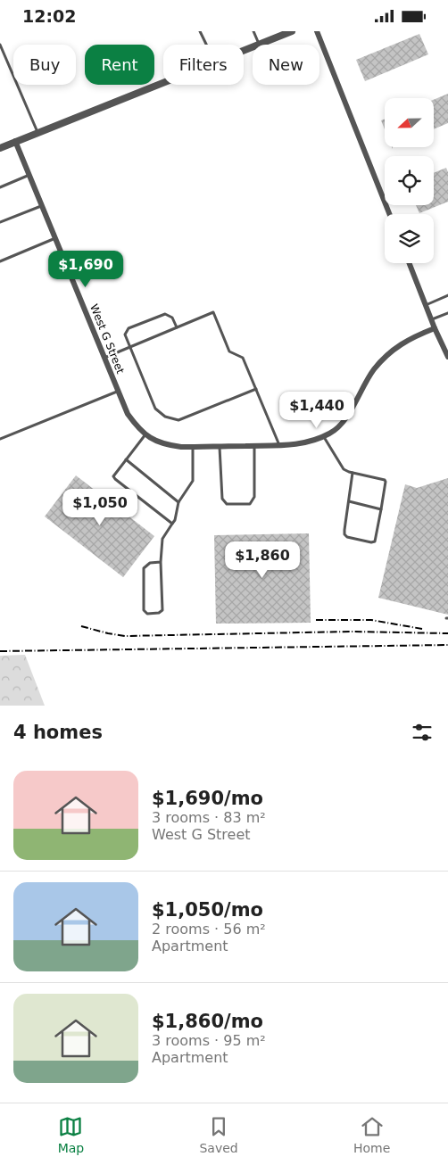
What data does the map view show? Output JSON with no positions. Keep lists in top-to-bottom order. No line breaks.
{"streets":{"street":["West G Street"]},"north":"left","page":{"status":"12:02","chip":["Buy","Rent","Filters","New"],"price":["$1,690","$1,440","$1,050","$1,860"],"heading":"4 homes","list":[{"name":"$1,690/mo","note":"3 rooms · 83 m² · West G Street"},{"name":"$1,050/mo","note":"2 rooms · 56 m² · Apartment"},{"name":"$1,860/mo","note":"3 rooms · 95 m² · Apartment"}],"tabs":["Map","Saved","Home"]}}
